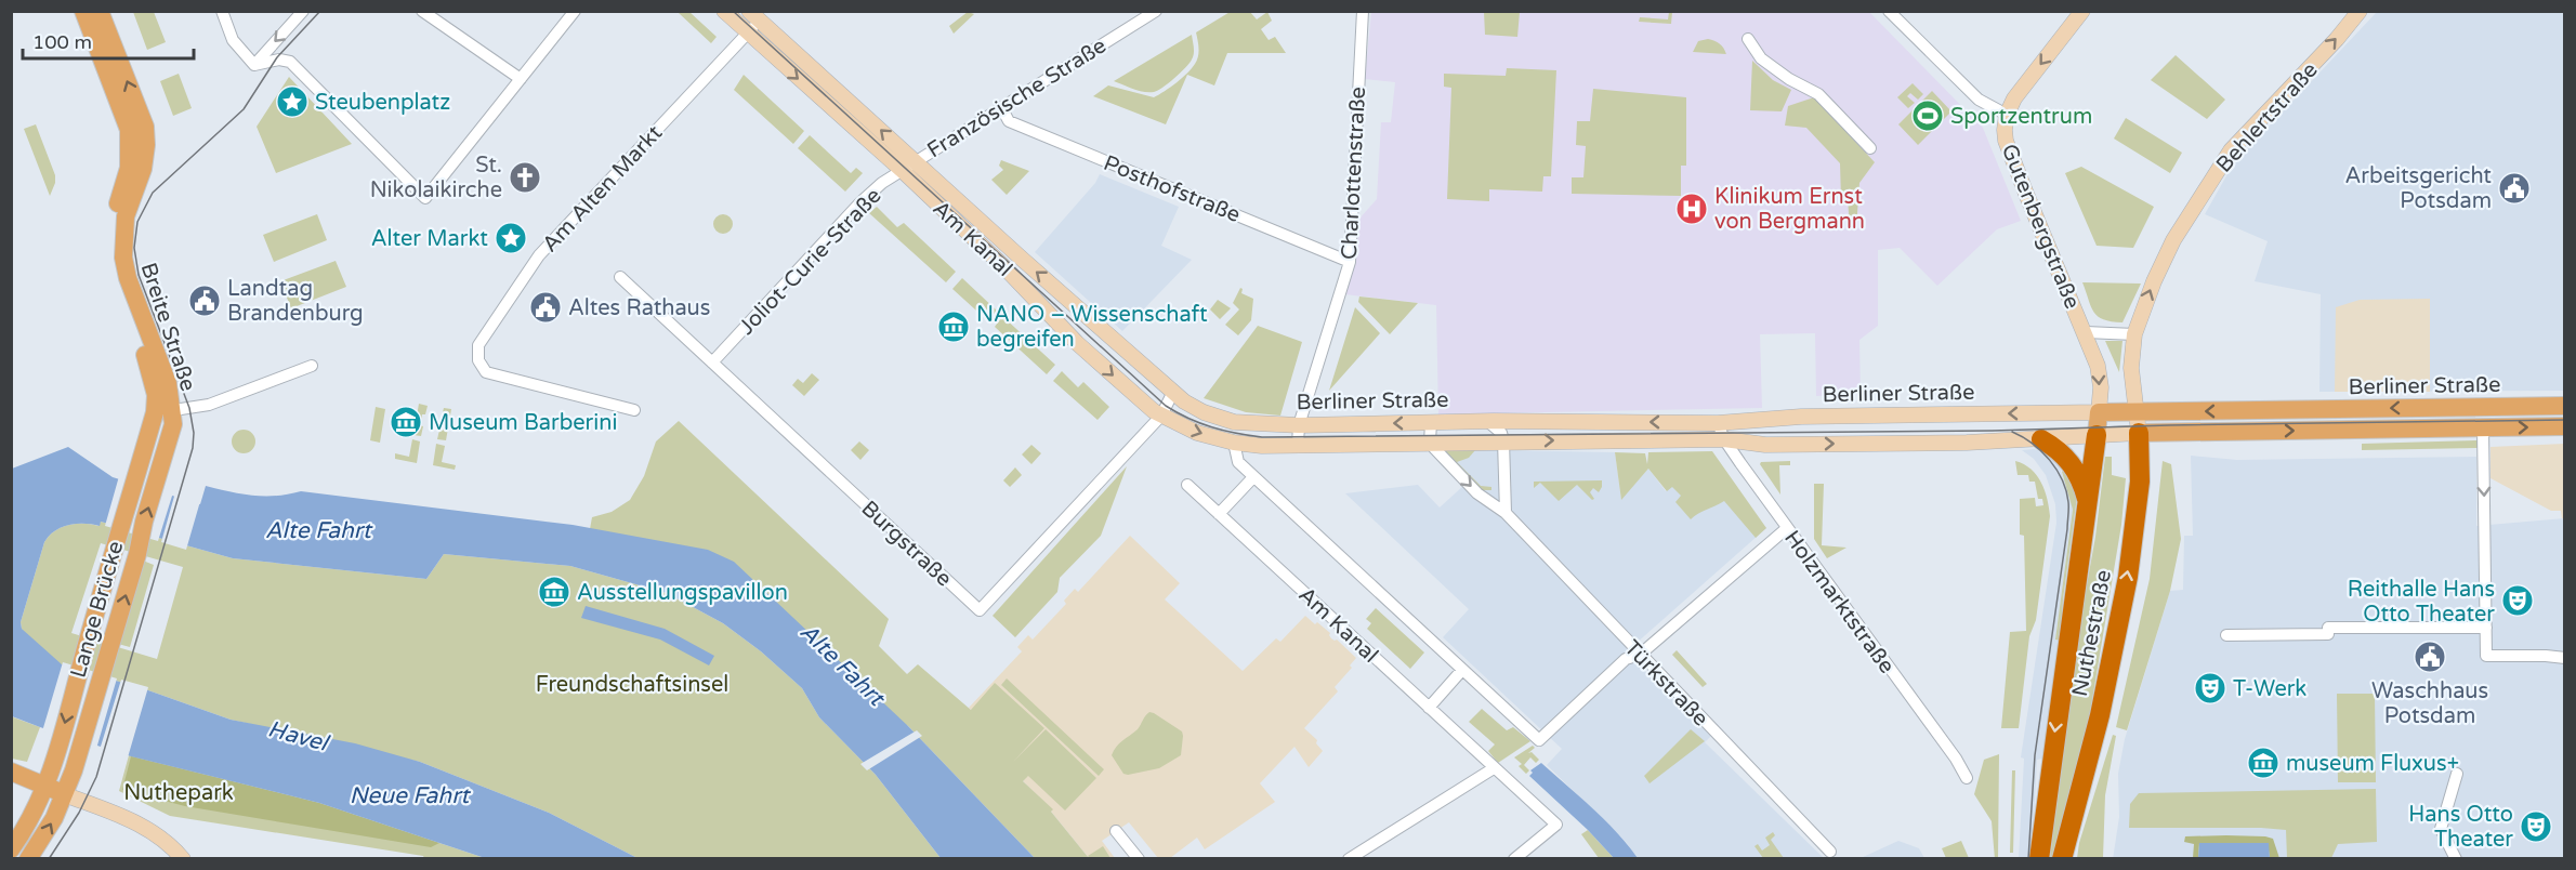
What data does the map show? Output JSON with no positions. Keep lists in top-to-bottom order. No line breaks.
{"streets":{"highway":["Nuthestraße"],"main road":["Breite Straße","Berliner Straße","Lange Brücke"],"street":["Französische Straße","Behlertstraße","Charlottenstraße","Am Alten Markt","Posthofstraße","Gutenbergstraße","Am Kanal","Joliot-Curie-Straße","Burgstraße","Holzmarktstraße","Türkstraße"]},"crossings":[["Französische Straße","Posthofstraße"],["Französische Straße","Am Kanal"],["Französische Straße","Joliot-Curie-Straße"],["Behlertstraße","Berliner Straße"],["Behlertstraße","Nuthestraße"],["Charlottenstraße","Posthofstraße"],["Charlottenstraße","Berliner Straße"],["Am Alten Markt","Am Kanal"],["Gutenbergstraße","Berliner Straße"],["Gutenbergstraße","Nuthestraße"],["Am Kanal","Joliot-Curie-Straße"],["Am Kanal","Berliner Straße"],["Am Kanal","Burgstraße"],["Joliot-Curie-Straße","Burgstraße"],["Breite Straße","Lange Brücke"],["Berliner Straße","Holzmarktstraße"],["Berliner Straße","Nuthestraße"],["Berliner Straße","Türkstraße"]],"one_way":["Behlertstraße"],"water":["Alte Fahrt","Havel","Neue Fahrt"],"parks":["Freundschaftsinsel","Nuthepark"],"places":{"place":["Steubenplatz","Alter Markt"],"sports":["Sportzentrum"],"church":["St. Nikolaikirche"],"public building":["Arbeitsgericht Potsdam","Landtag Brandenburg","Altes Rathaus","Waschhaus Potsdam"],"hospital":["Klinikum Ernst von Bergmann"],"museum":["NANO – Wissenschaft begreifen","Museum Barberini","Ausstellungspavillon","museum Fluxus+"],"theatre":["Reithalle Hans Otto Theater","T-Werk","Hans Otto Theater"]},"scale_bar":"100 m"}
